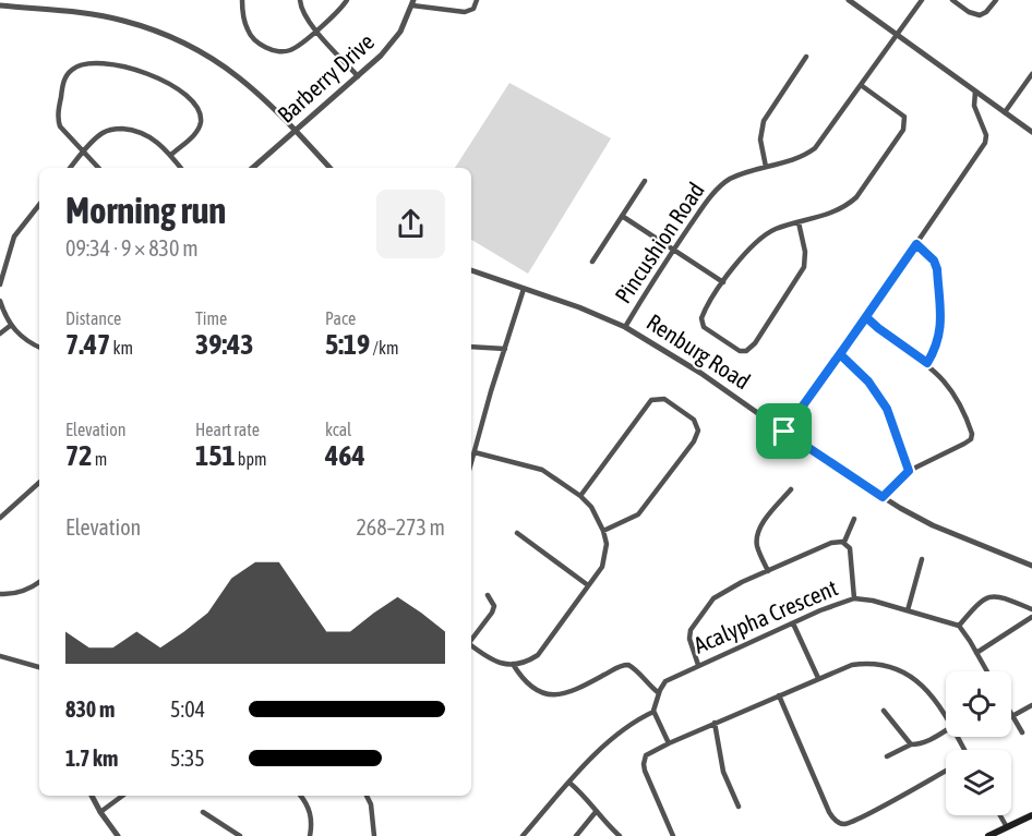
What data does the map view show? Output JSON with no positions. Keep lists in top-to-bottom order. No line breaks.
{"streets":{"street":["Barberry Drive","Pincushion Road","Renburg Road","Acalypha Crescent"]},"crossings":[["Pincushion Road","Renburg Road"]],"page":{"heading":["Morning run","09:34 · 9 × 830 m"],"stats":[["Distance","7.47 km"],["Time","39:43"],["Pace","5:19 /km"],["Elevation","72 m"],["Heart rate","151 bpm"],["kcal","464"]],"chart":["Elevation","268–273 m"],"list":[{"name":"830 m","note":"5:04"},{"name":"1.7 km","note":"5:35"}]}}
